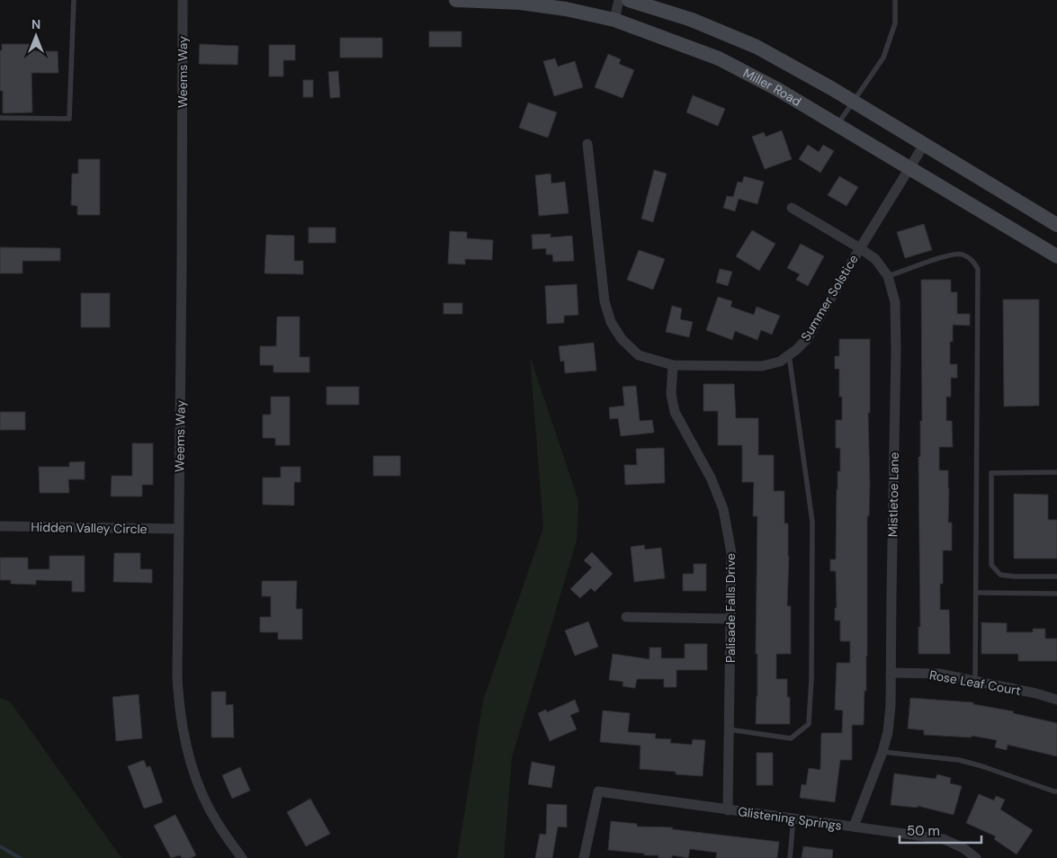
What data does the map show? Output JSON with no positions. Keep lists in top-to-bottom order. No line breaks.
{"streets":{"main road":["Miller Road"],"street":["Weems Way","Summer Solstice","Mistletoe Lane","Hidden Valley Circle","Palisade Falls Drive","Rose Leaf Court","Glistening Springs"]},"crossings":[["Weems Way","Hidden Valley Circle"],["Miller Road","Summer Solstice"],["Summer Solstice","Mistletoe Lane"],["Summer Solstice","Palisade Falls Drive"],["Mistletoe Lane","Rose Leaf Court"],["Mistletoe Lane","Glistening Springs"],["Palisade Falls Drive","Glistening Springs"]],"scale_bar":"50 m","north":"top"}
